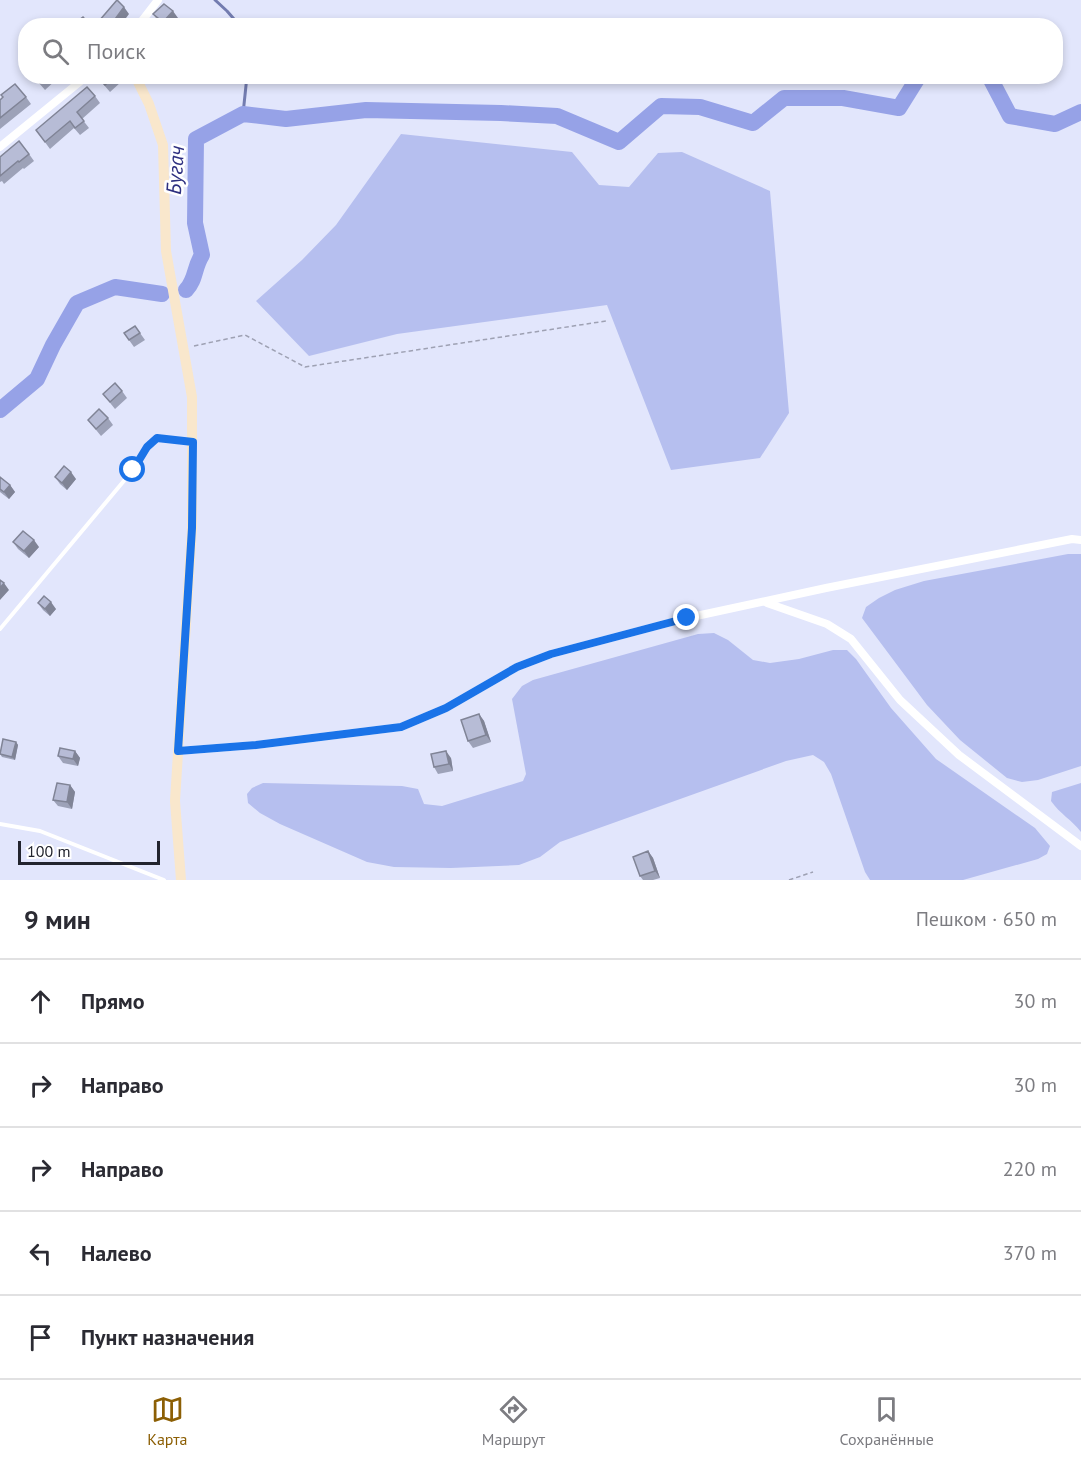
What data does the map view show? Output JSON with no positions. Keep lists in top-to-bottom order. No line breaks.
{"water":["Бугач"],"scale_bar":"100 m","page":{"search":"Поиск","scale":"100 m","heading":["9 мин","Пешком · 650 m"],"list":[["Прямо","30 m"],["Направо","30 m"],["Направо","220 m"],["Налево","370 m"],"Пункт назначения"],"nav":["Карта","Маршрут","Сохранённые"]}}
